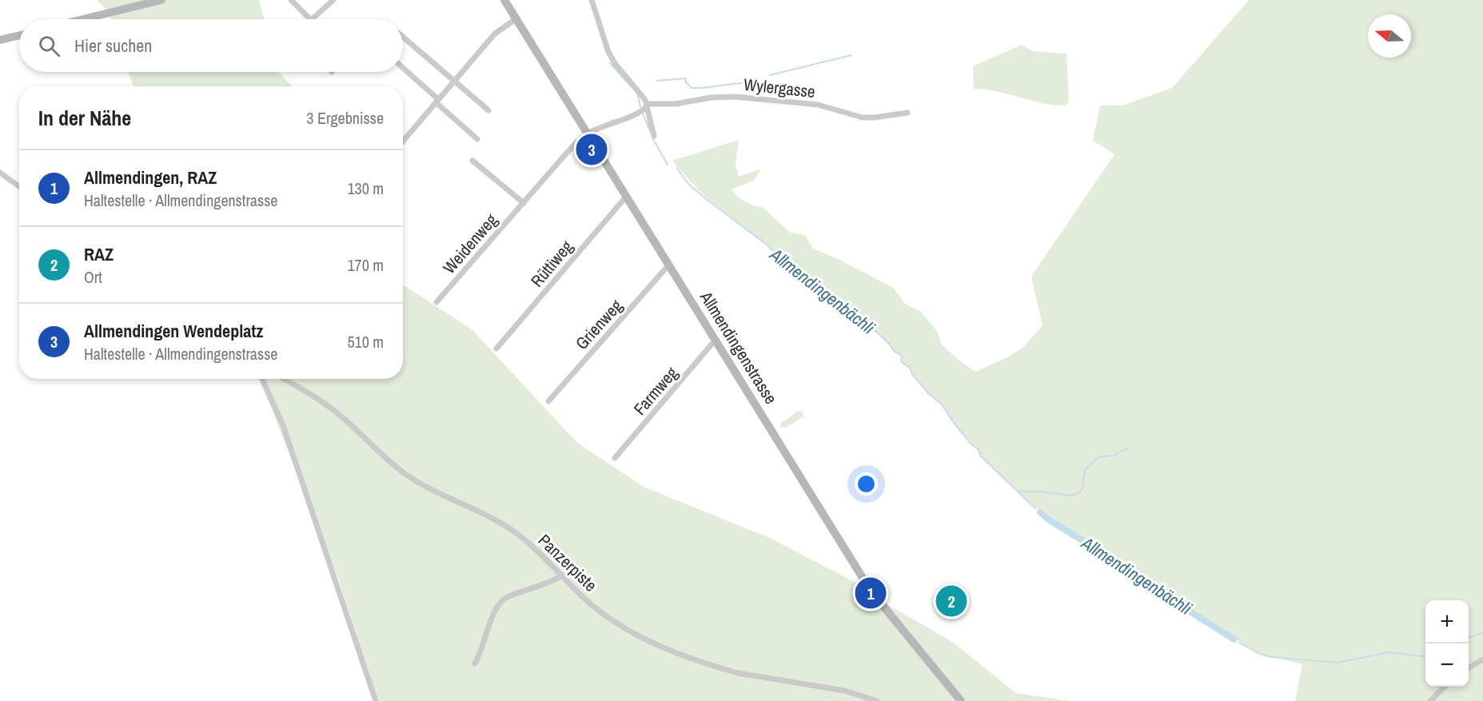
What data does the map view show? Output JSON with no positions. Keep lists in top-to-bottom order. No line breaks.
{"streets":{"street":["Wylergasse","Weidenweg","Rüttiweg","Grienweg","Allmendingenstrasse","Farmweg","Panzerpiste"]},"crossings":[["Wylergasse","Weidenweg"],["Wylergasse","Allmendingenstrasse"],["Weidenweg","Allmendingenstrasse"],["Rüttiweg","Allmendingenstrasse"],["Grienweg","Allmendingenstrasse"],["Allmendingenstrasse","Farmweg"]],"water":["Allmendingenbächli"],"north":"left","page":{"search":"Hier suchen","heading":["In der Nähe","3 Ergebnisse"],"pins":["3","1","2"],"list":[{"mark":"1","name":"Allmendingen, RAZ","note":"Haltestelle · Allmendingenstrasse","value":"130 m"},{"mark":"2","name":"RAZ","note":"Ort","value":"170 m"},{"mark":"3","name":"Allmendingen Wendeplatz","note":"Haltestelle · Allmendingenstrasse","value":"510 m"}],"map_buttons":["+","−"]}}
